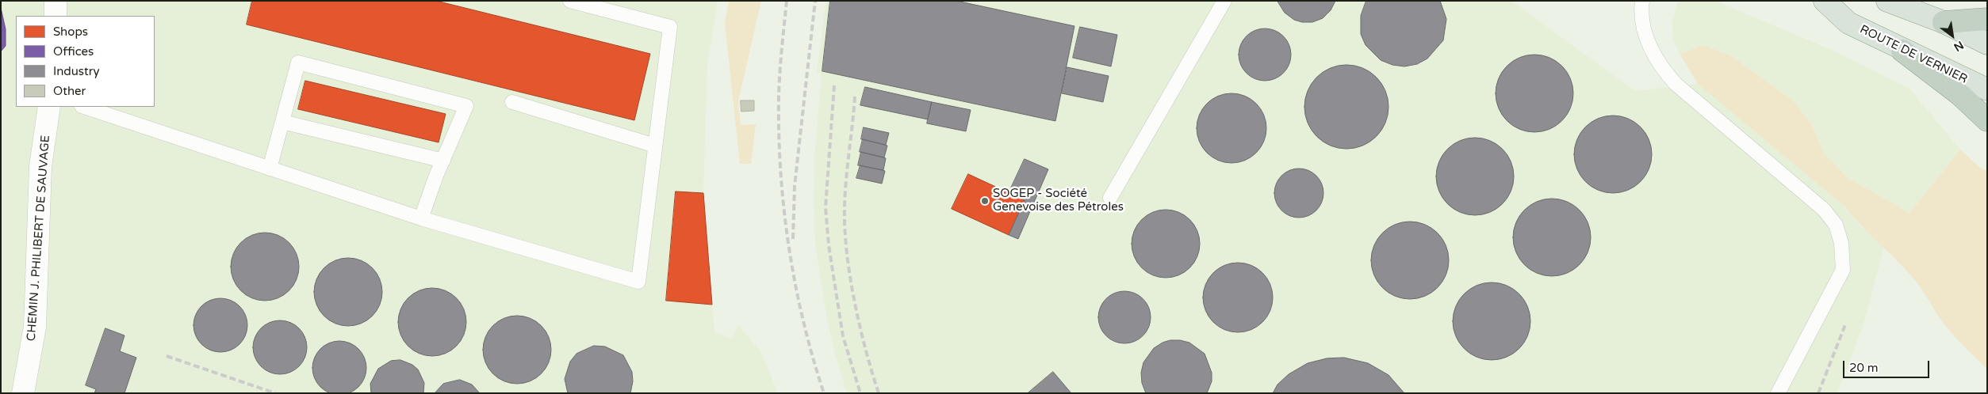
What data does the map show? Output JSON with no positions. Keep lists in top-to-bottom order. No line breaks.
{"streets":{"main road":["ROUTE DE VERNIER"],"street":["CHEMIN J. PHILIBERT DE SAUVAGE"]},"places":["SOGEP - Société Genevoise des Pétroles"],"legend":["Shops","Offices","Industry","Other"],"scale_bar":"20 m","north":"bottom right"}
